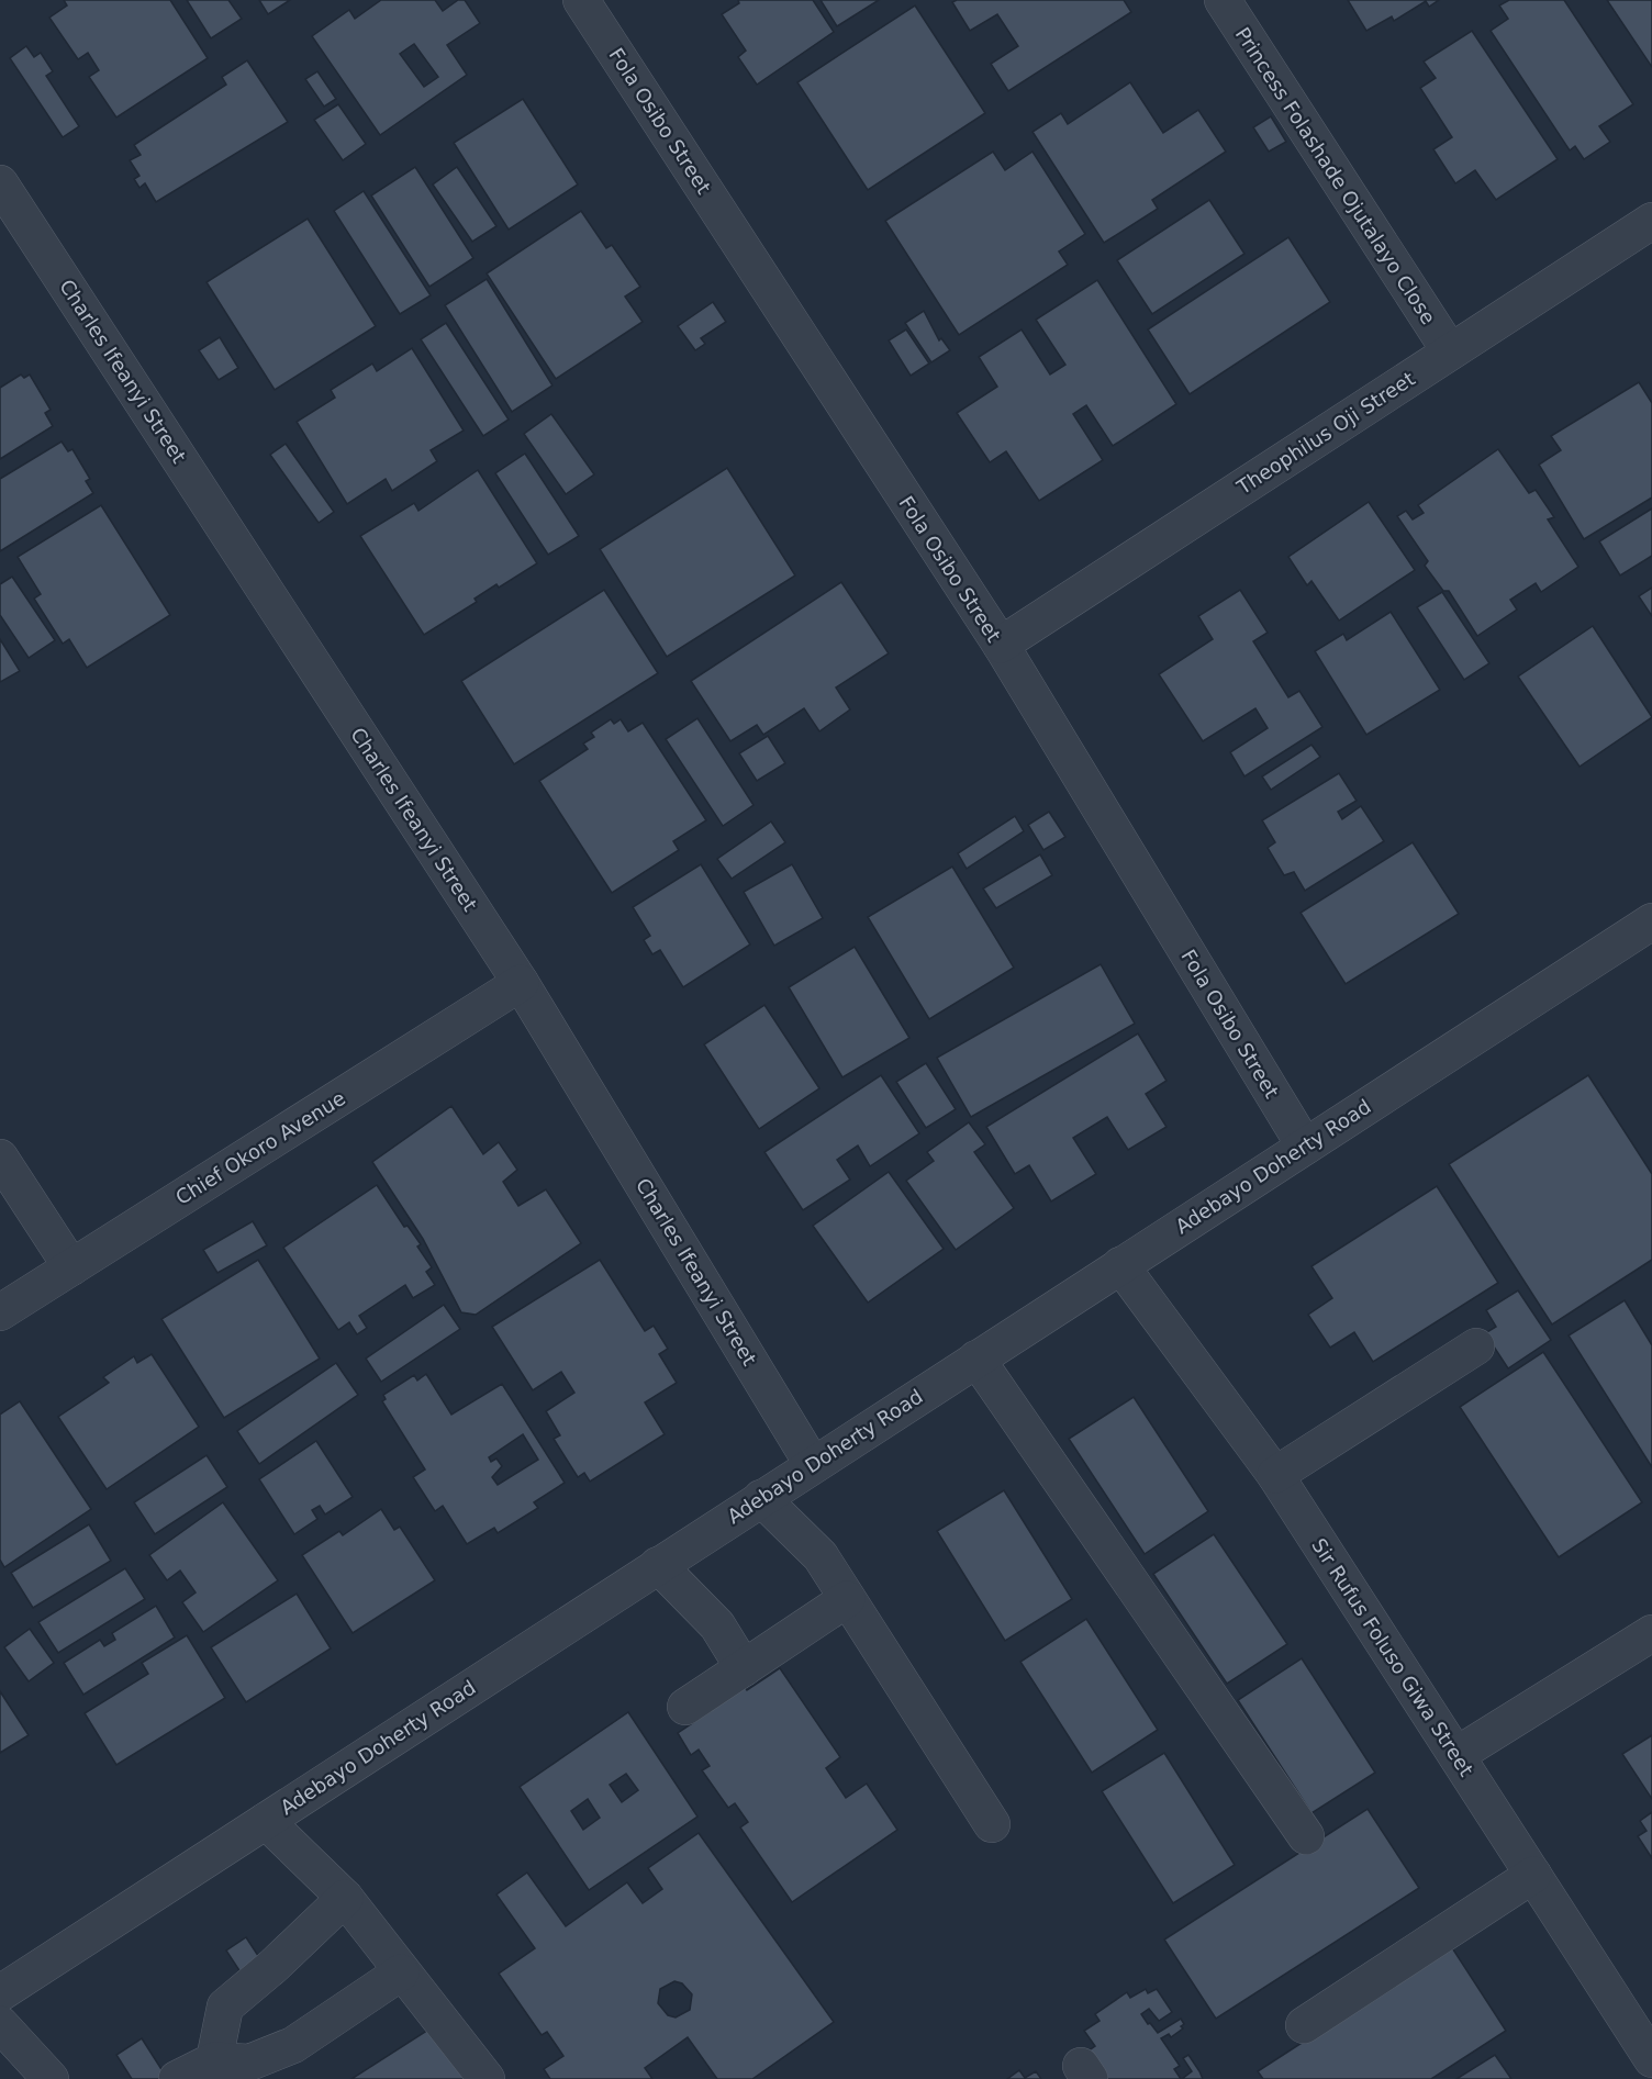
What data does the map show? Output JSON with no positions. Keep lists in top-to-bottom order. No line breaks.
{"streets":{"street":["Fola Osibo Street","Princess Folashade Ojutalayo Close","Charles Ifeanyi Street","Theophilus Oji Street","Chief Okoro Avenue","Adebayo Doherty Road","Sir Rufus Foluso Giwa Street"]},"crossings":[["Fola Osibo Street","Theophilus Oji Street"],["Fola Osibo Street","Adebayo Doherty Road"],["Princess Folashade Ojutalayo Close","Theophilus Oji Street"],["Charles Ifeanyi Street","Chief Okoro Avenue"],["Charles Ifeanyi Street","Adebayo Doherty Road"],["Adebayo Doherty Road","Sir Rufus Foluso Giwa Street"]]}
